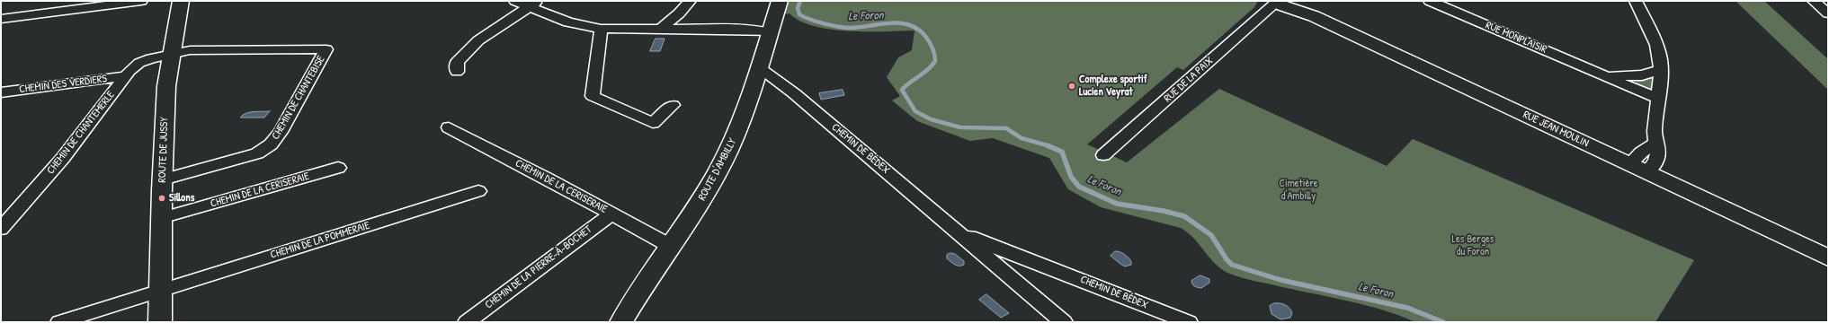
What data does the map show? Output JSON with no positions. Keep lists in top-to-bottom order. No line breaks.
{"streets":{"street":["RUE MONPLAISIR","RUE DE LA PAIX","CHEMIN DES VERDIERS","CHEMIN DE CHANTEBISE","RUE JEAN MOULIN","CHEMIN DE CHANTEMERLE","CHEMIN DE BÉDEX","ROUTE DE JUSSY","ROUTE D'AMBILLY","CHEMIN DE LA CERISERAIE","CHEMIN DE LA POMMERAIE","CHEMIN DE LA PIERRE-À-BOCHET"]},"crossings":[["RUE DE LA PAIX","RUE JEAN MOULIN"],["CHEMIN DES VERDIERS","CHEMIN DE CHANTEMERLE"],["CHEMIN DE CHANTEBISE","CHEMIN DE CHANTEMERLE"],["CHEMIN DE CHANTEBISE","ROUTE DE JUSSY"],["CHEMIN DE CHANTEMERLE","ROUTE DE JUSSY"],["CHEMIN DE BÉDEX","ROUTE D'AMBILLY"],["ROUTE DE JUSSY","CHEMIN DE LA CERISERAIE"],["ROUTE DE JUSSY","CHEMIN DE LA POMMERAIE"],["ROUTE D'AMBILLY","CHEMIN DE LA CERISERAIE"],["CHEMIN DE LA CERISERAIE","CHEMIN DE LA PIERRE-À-BOCHET"]],"water":["Le Foron"],"parks":["Cimetière d'Ambilly","Les Berges du Foron"],"places":["Complexe sportif Lucien Veyrat","Sillons"]}
